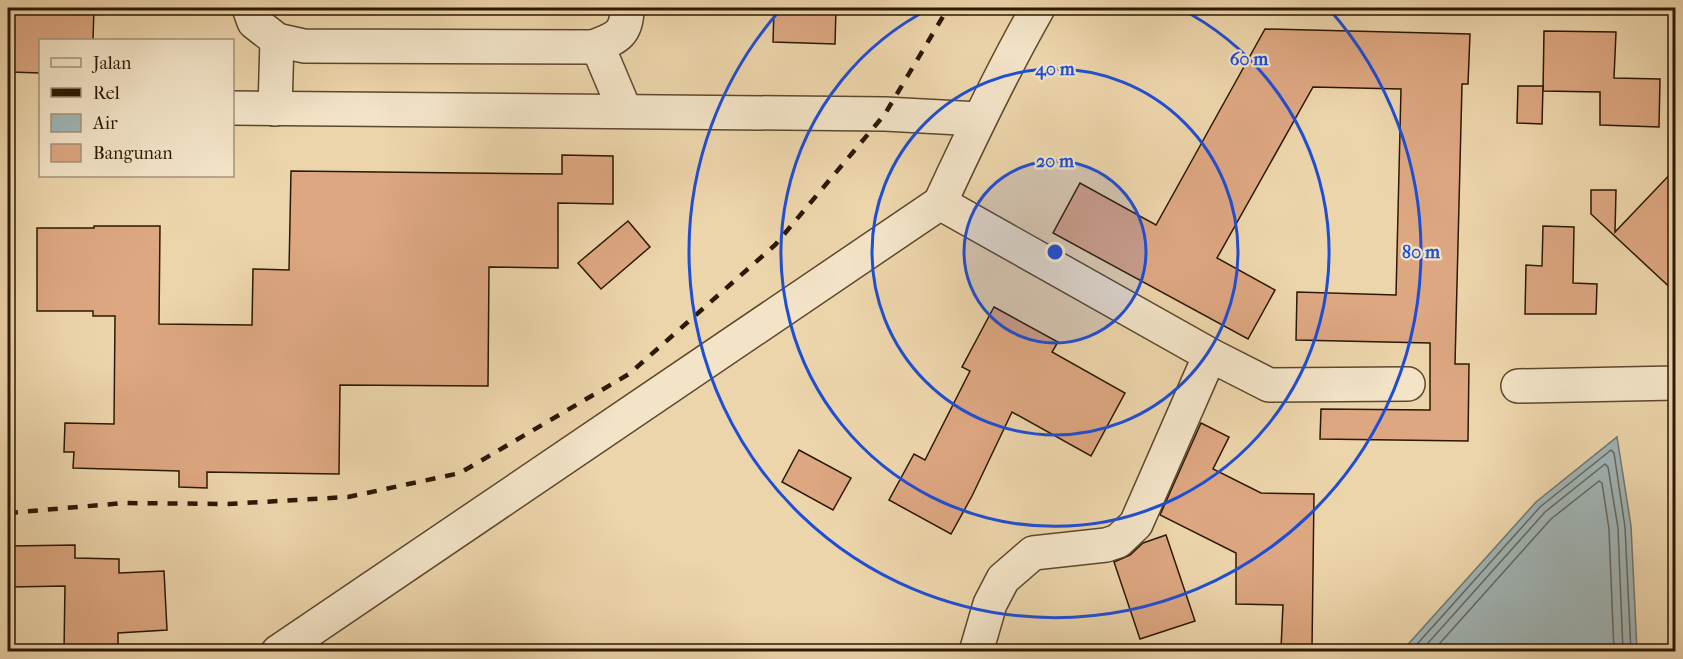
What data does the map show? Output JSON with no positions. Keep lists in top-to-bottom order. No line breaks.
{"legend":["Jalan","Rel","Air","Bangunan"],"rings":["60 m","40 m","20 m","80 m"]}
